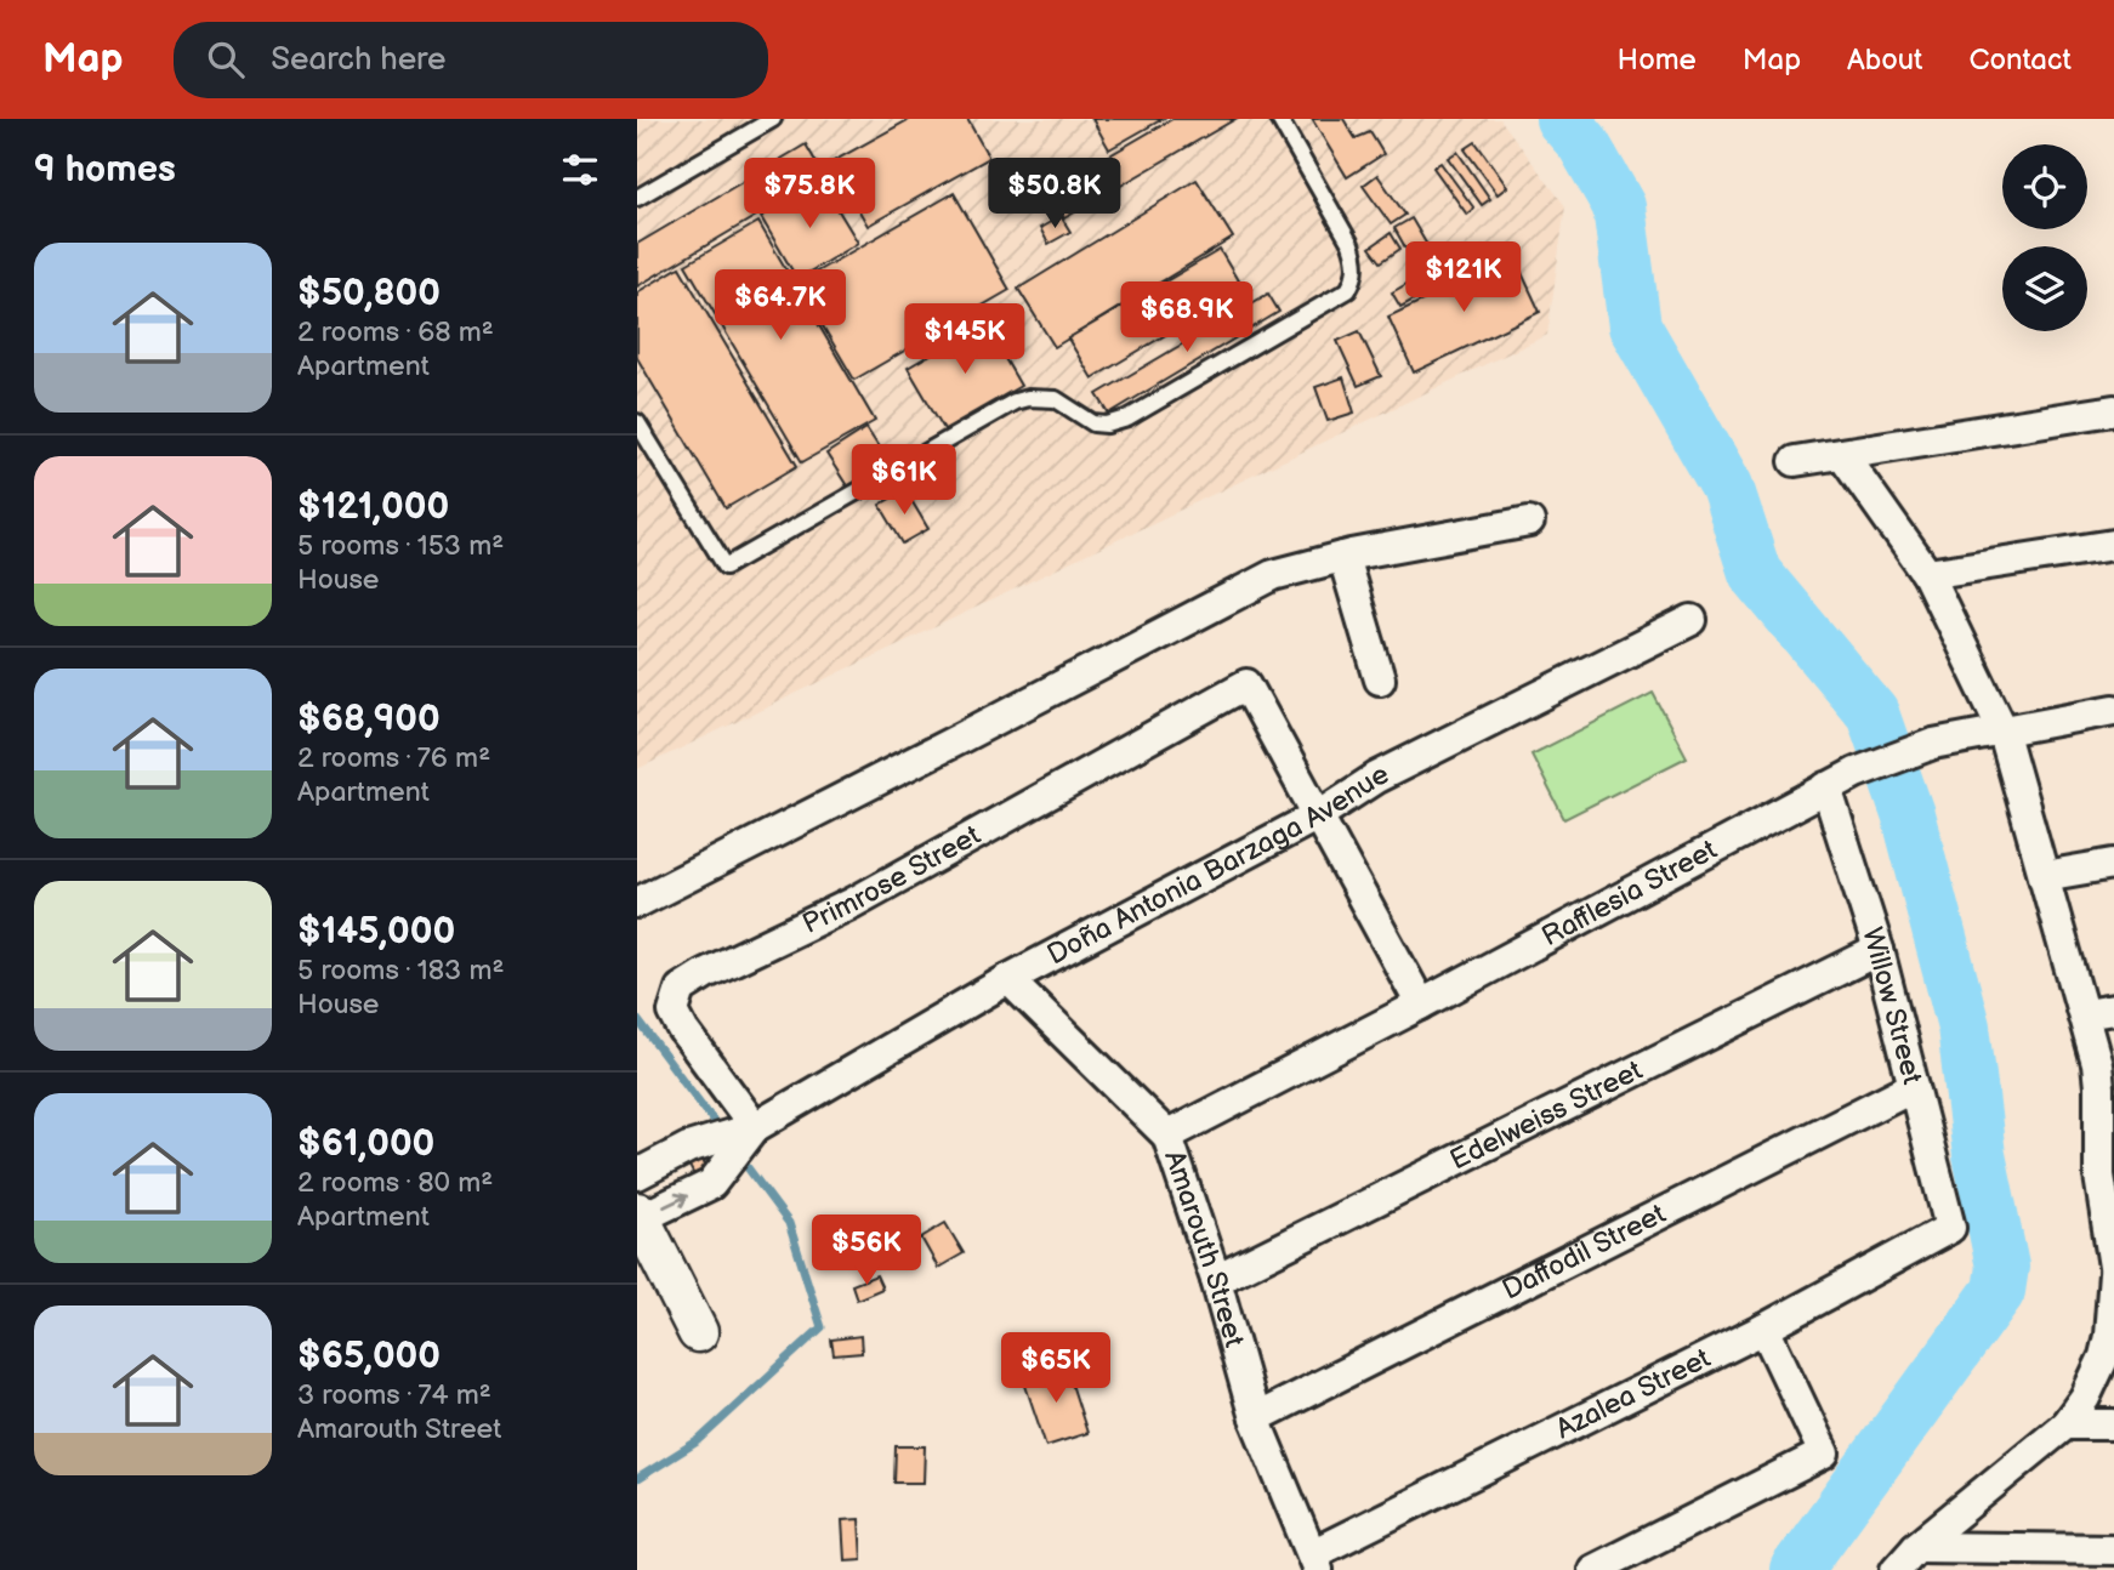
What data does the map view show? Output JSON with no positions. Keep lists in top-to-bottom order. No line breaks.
{"streets":{"street":["Doña Antonia Barzaga Avenue","Primrose Street","Rafflesia Street","Willow Street","Edelweiss Street","Amarouth Street","Daffodil Street","Azalea Street"]},"crossings":[["Doña Antonia Barzaga Avenue","Primrose Street"],["Doña Antonia Barzaga Avenue","Amarouth Street"],["Rafflesia Street","Willow Street"],["Rafflesia Street","Amarouth Street"],["Willow Street","Edelweiss Street"],["Willow Street","Daffodil Street"],["Willow Street","Azalea Street"],["Edelweiss Street","Amarouth Street"],["Amarouth Street","Daffodil Street"],["Amarouth Street","Azalea Street"]],"page":{"header":"Map","search":"Search here","nav":["Home","Map","About","Contact"],"heading":"9 homes","price":["$75.8K","$50.8K","$121K","$64.7K","$68.9K","$145K","$61K","$56K","$65K"],"list":[{"name":"$50,800","note":"2 rooms · 68 m² · Apartment"},{"name":"$121,000","note":"5 rooms · 153 m² · House"},{"name":"$68,900","note":"2 rooms · 76 m² · Apartment"},{"name":"$145,000","note":"5 rooms · 183 m² · House"},{"name":"$61,000","note":"2 rooms · 80 m² · Apartment"},{"name":"$65,000","note":"3 rooms · 74 m² · Amarouth Street"}]}}
